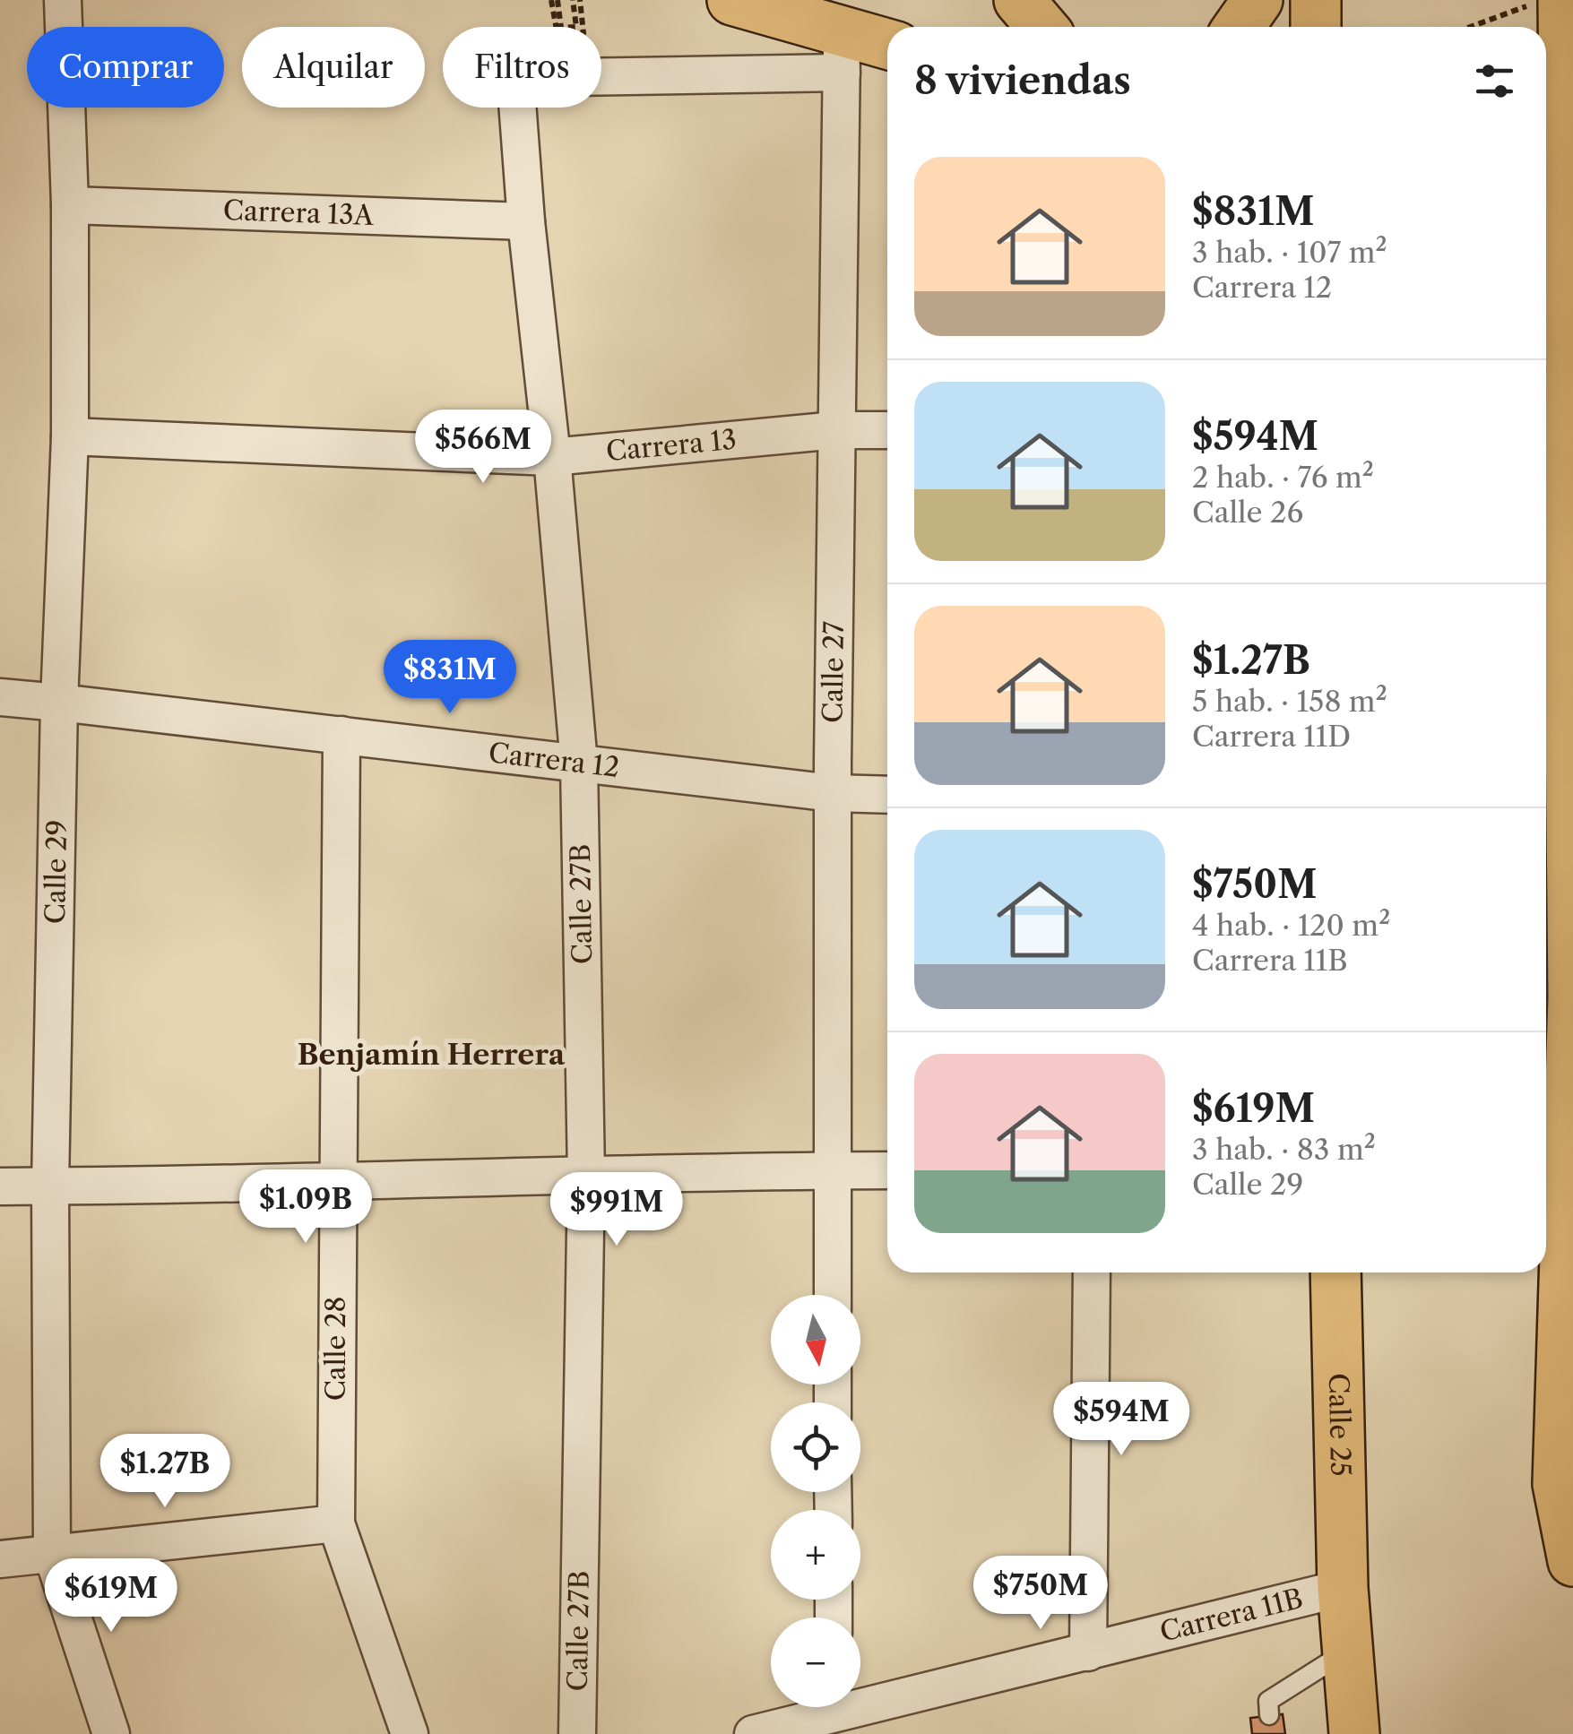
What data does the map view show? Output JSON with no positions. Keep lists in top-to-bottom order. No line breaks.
{"streets":{"main road":["Calle 25"],"street":["Carrera 13A","Carrera 13","Calle 27","Carrera 12","Calle 29","Calle 27B","Calle 28","Carrera 11B"]},"crossings":[["Carrera 13A","Calle 29"],["Carrera 13A","Calle 27B"],["Carrera 13","Calle 27"],["Carrera 13","Calle 29"],["Carrera 13","Calle 27B"],["Calle 27","Carrera 12"],["Calle 27","Calle 27B"],["Carrera 12","Calle 29"],["Carrera 12","Calle 27B"],["Carrera 12","Calle 28"],["Calle 25","Carrera 11B"]],"districts":["Benjamín Herrera"],"north":"bottom","page":{"chip":["Comprar","Alquilar","Filtros"],"heading":"8 viviendas","list":[{"name":"$831M","note":"3 hab. · 107 m² · Carrera 12"},{"name":"$594M","note":"2 hab. · 76 m² · Calle 26"},{"name":"$1.27B","note":"5 hab. · 158 m² · Carrera 11D"},{"name":"$750M","note":"4 hab. · 120 m² · Carrera 11B"},{"name":"$619M","note":"3 hab. · 83 m² · Calle 29"}],"price":["$566M","$831M","$1.09B","$991M","$594M","$1.27B","$750M","$619M"],"map_buttons":["+","−"]}}
